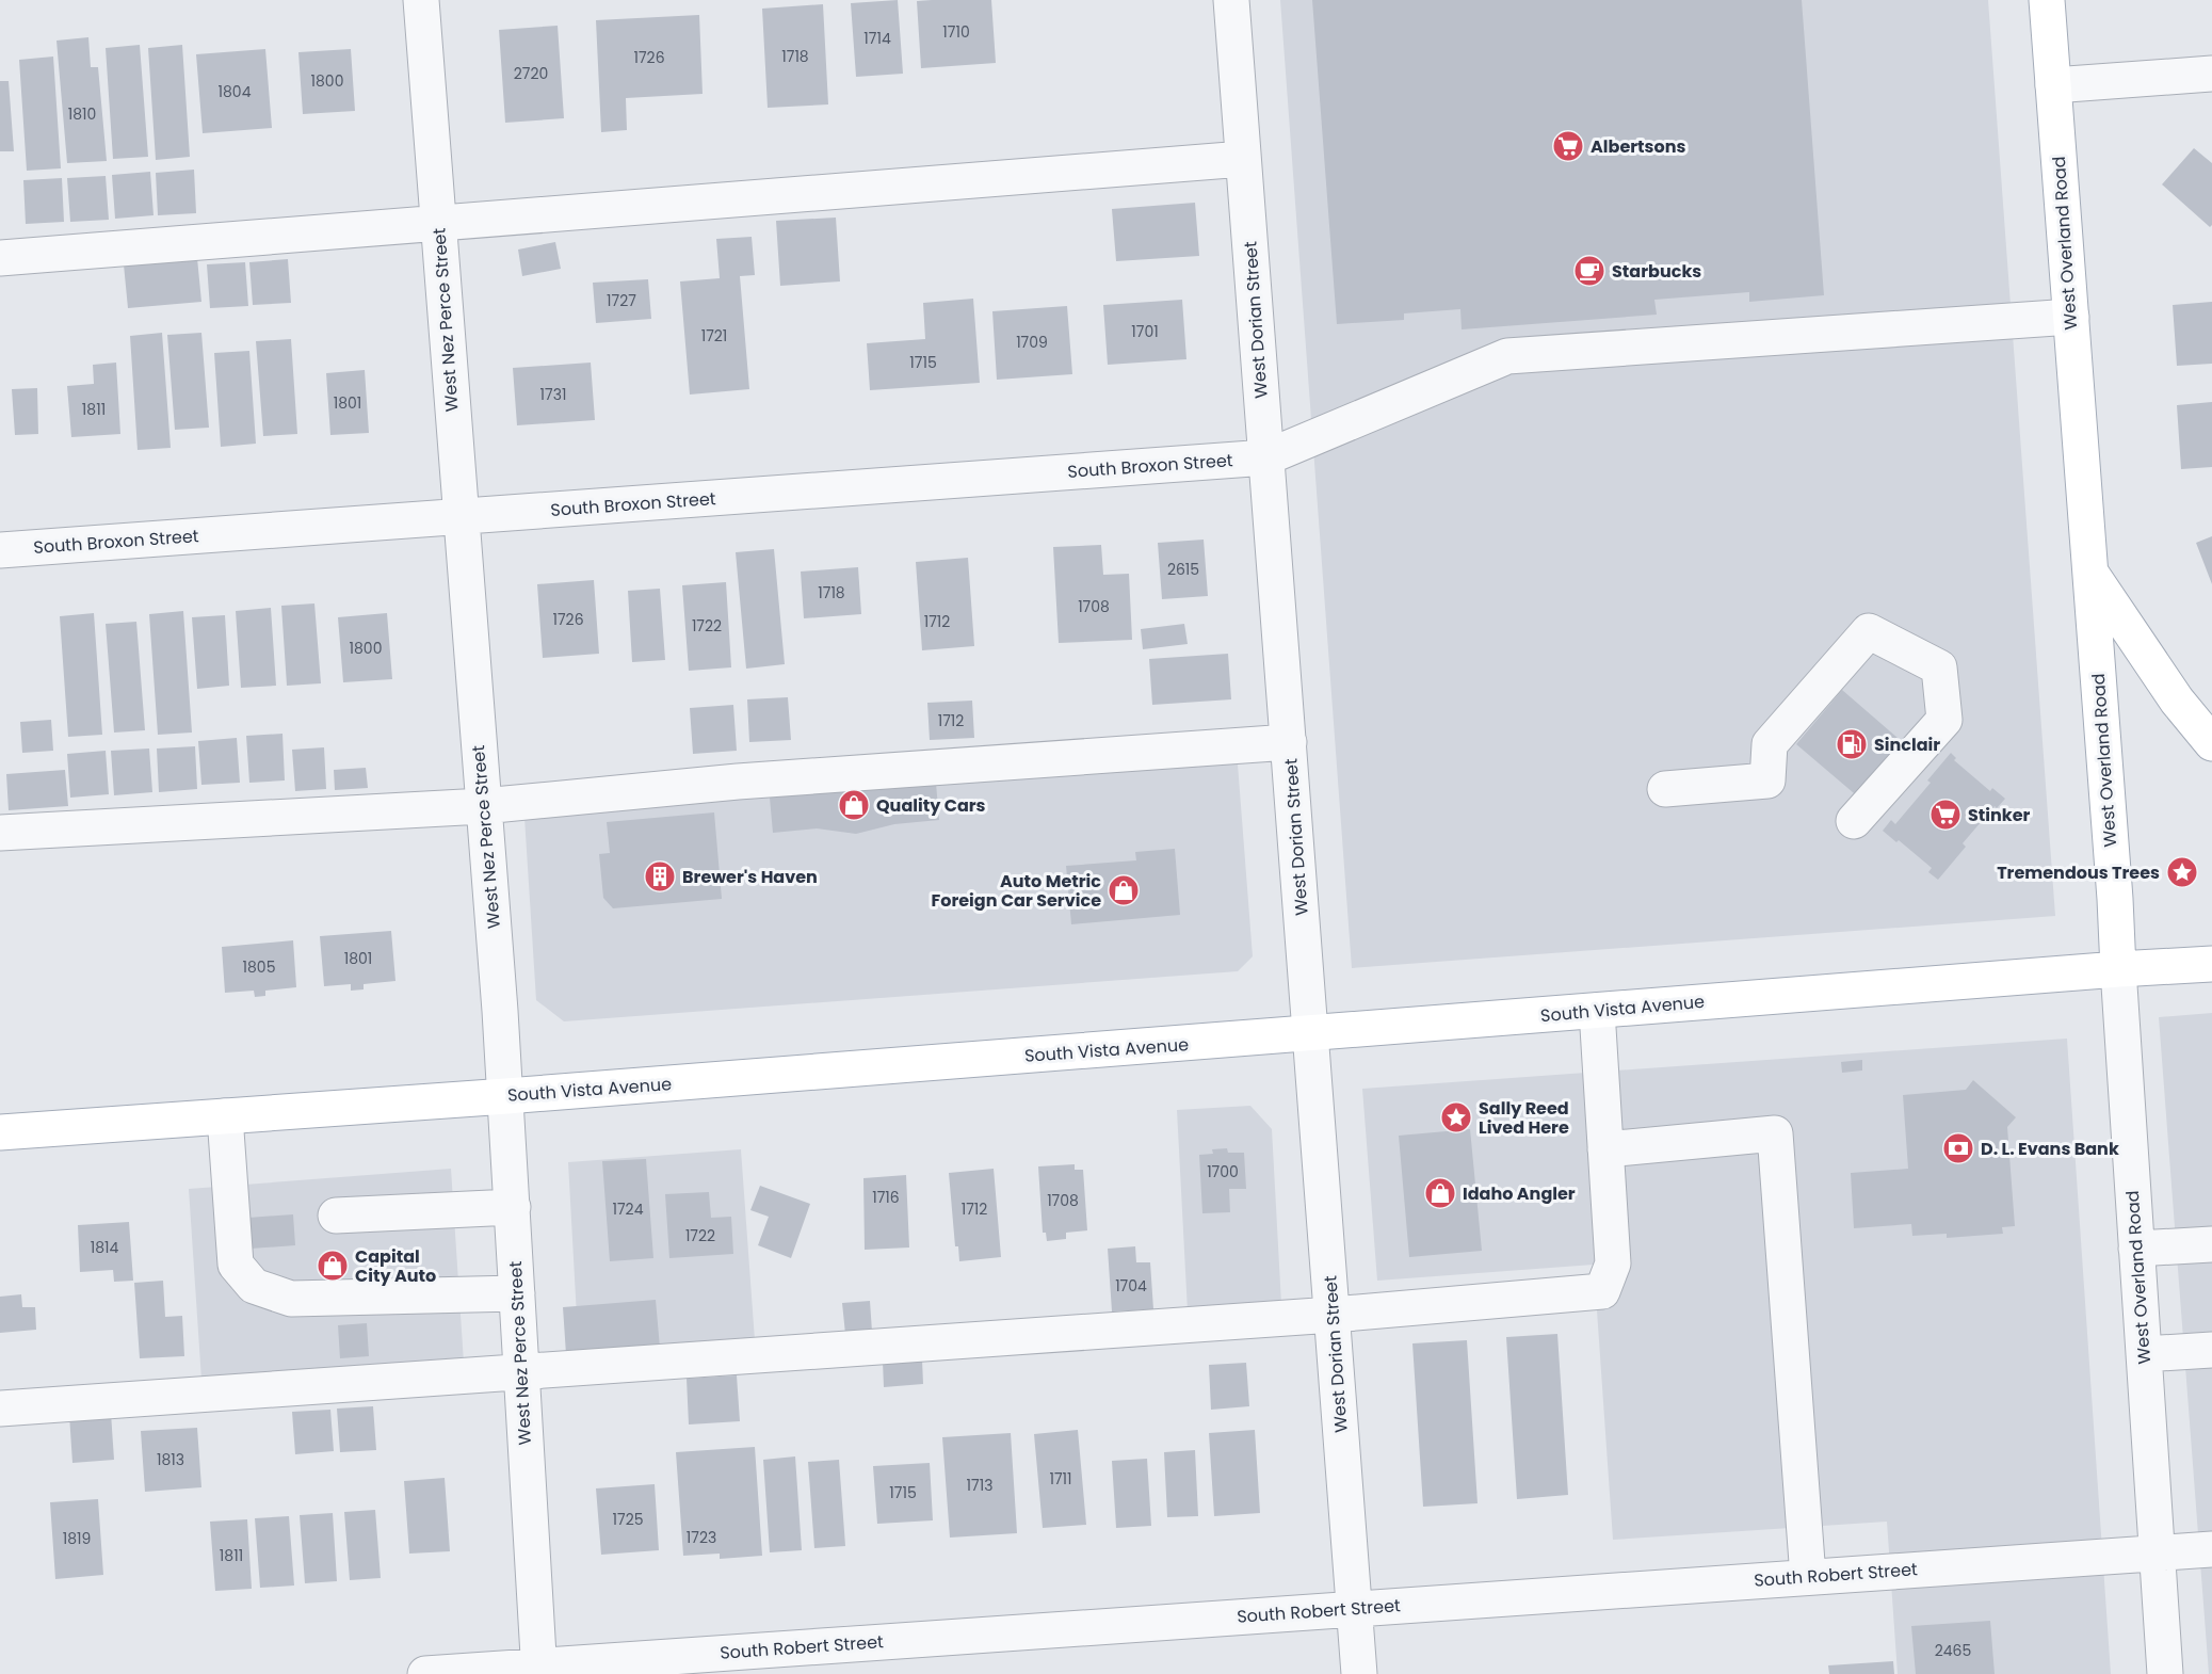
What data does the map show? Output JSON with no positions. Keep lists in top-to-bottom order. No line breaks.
{"streets":{"main road":["West Overland Road","South Vista Avenue"],"street":["West Nez Perce Street","West Dorian Street","South Broxon Street","South Robert Street"]},"crossings":[["West Overland Road","South Broxon Street"],["West Overland Road","South Vista Avenue"],["West Overland Road","South Robert Street"],["West Nez Perce Street","South Broxon Street"],["West Nez Perce Street","South Vista Avenue"],["West Nez Perce Street","South Robert Street"],["West Dorian Street","South Broxon Street"],["West Dorian Street","South Vista Avenue"],["West Dorian Street","South Robert Street"]],"places":{"supermarket":["Albertsons","Stinker"],"cafe":["Starbucks"],"fuel station":["Sinclair"],"shop":["Quality Cars","Auto Metric Foreign Car Service","Idaho Angler","Capital City Auto"],"place":["Tremendous Trees","Sally Reed Lived Here"],"building":["Brewer's Haven"],"bank":["D. L. Evans Bank"]},"house_numbers":["1710","1714","1718","1726","2720","1800","1804","1810","1727","1701","1721","1709","1715","1731","1801","1811","2615","1718","1708","1726","1712","1722","1800","1712","1801","1805","1700","1716","1708","1724","1712","1722","1814","1704","1813","1711","1713","1715","1725","1723","1819","1811","2465"]}
